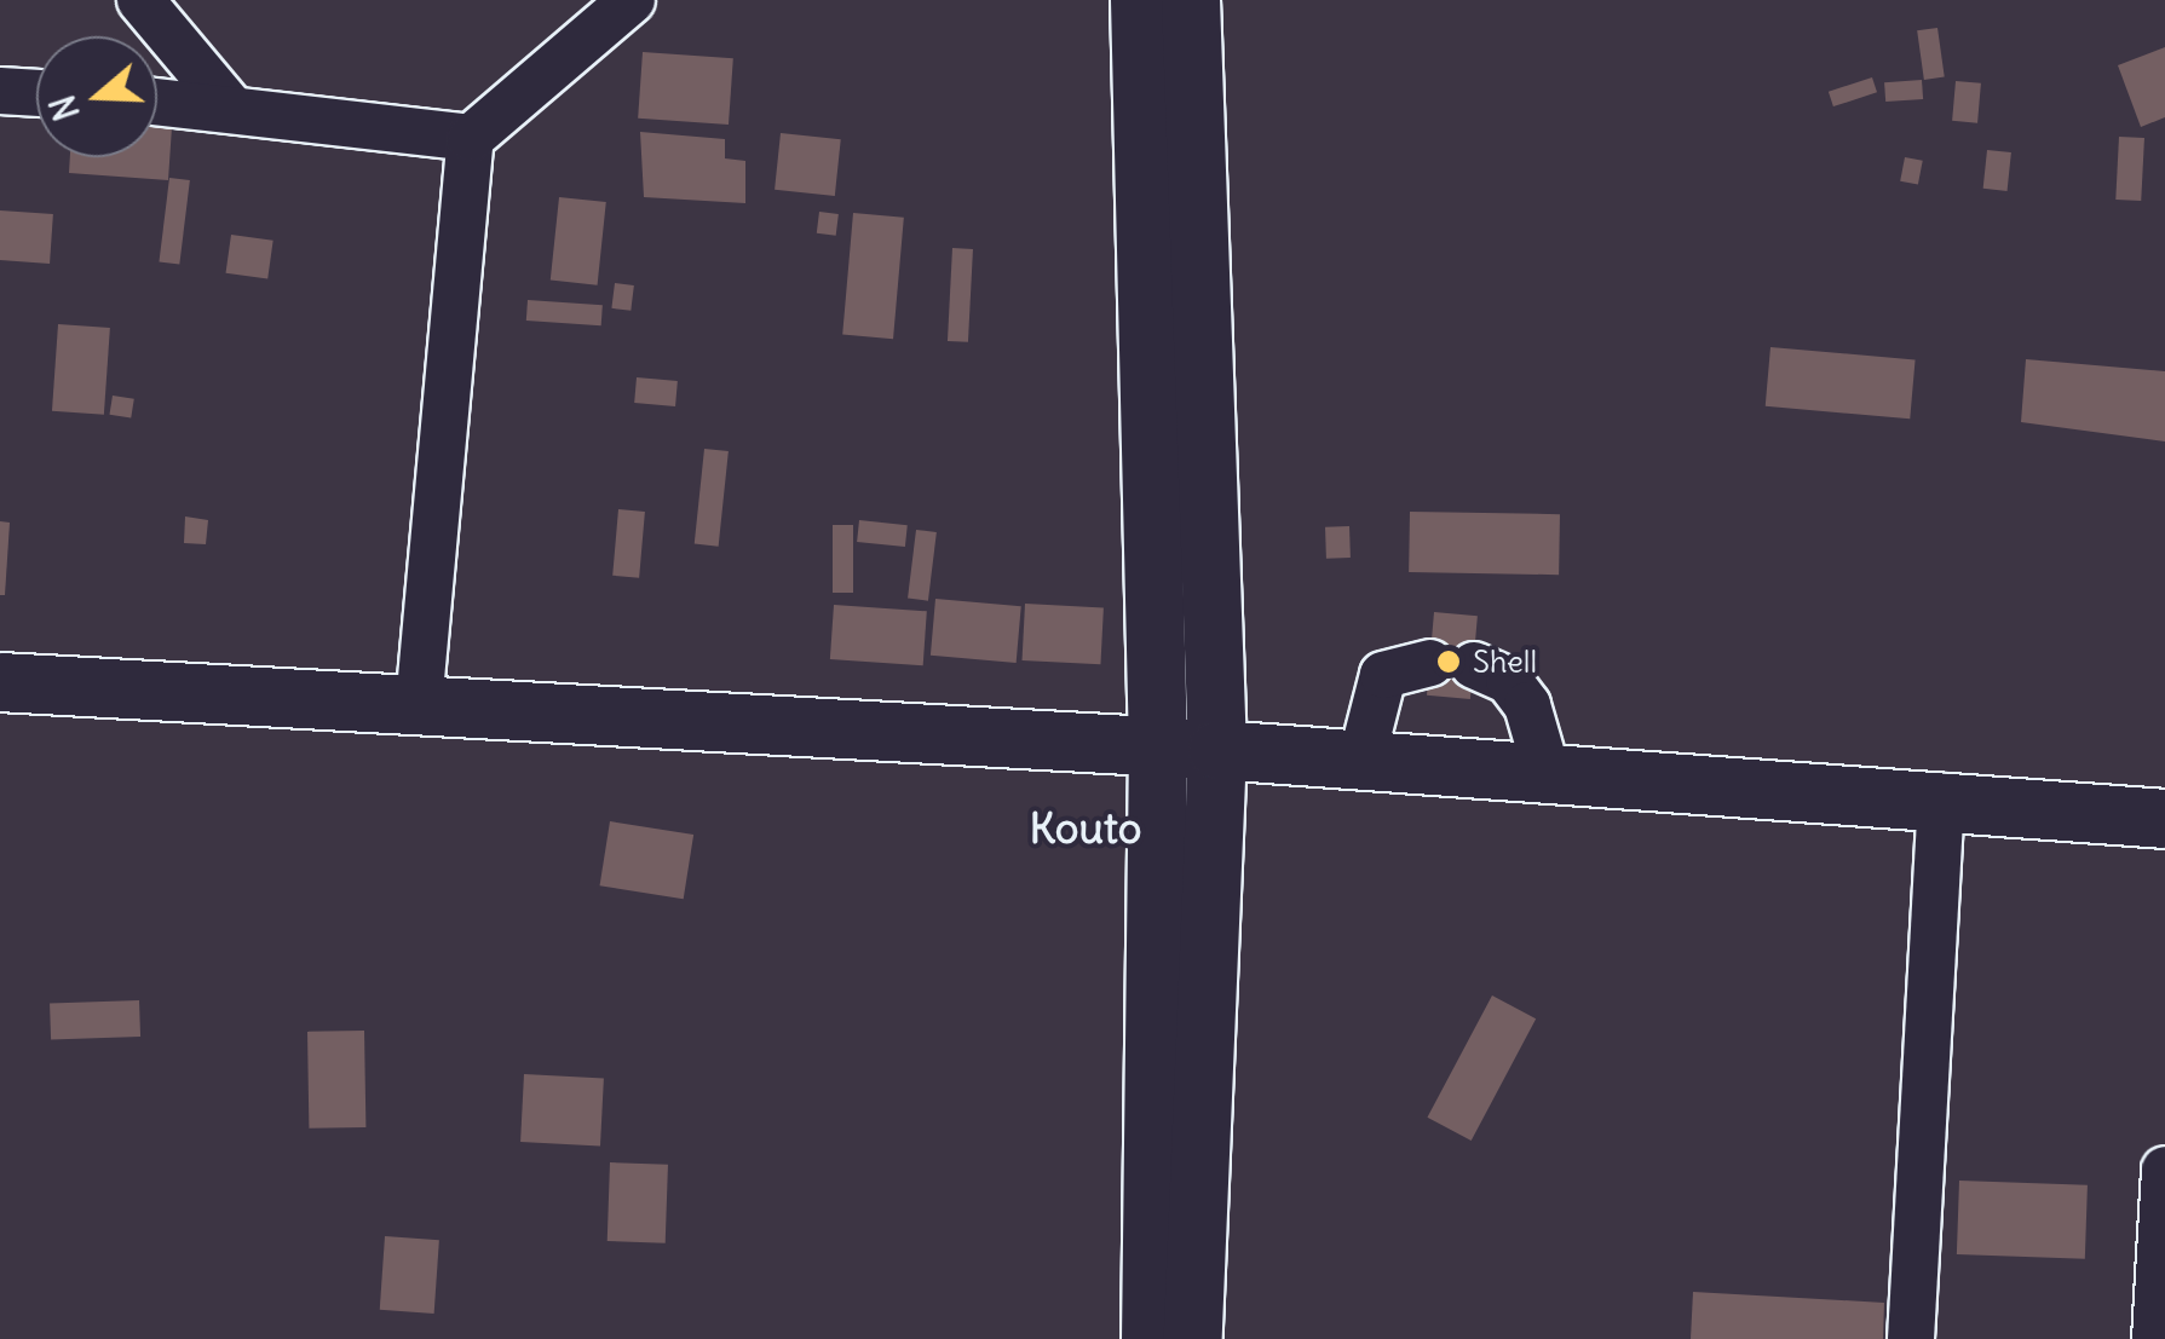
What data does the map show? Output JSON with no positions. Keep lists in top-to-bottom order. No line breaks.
{"districts":["Kouto"],"places":["Shell"],"north":"left"}
